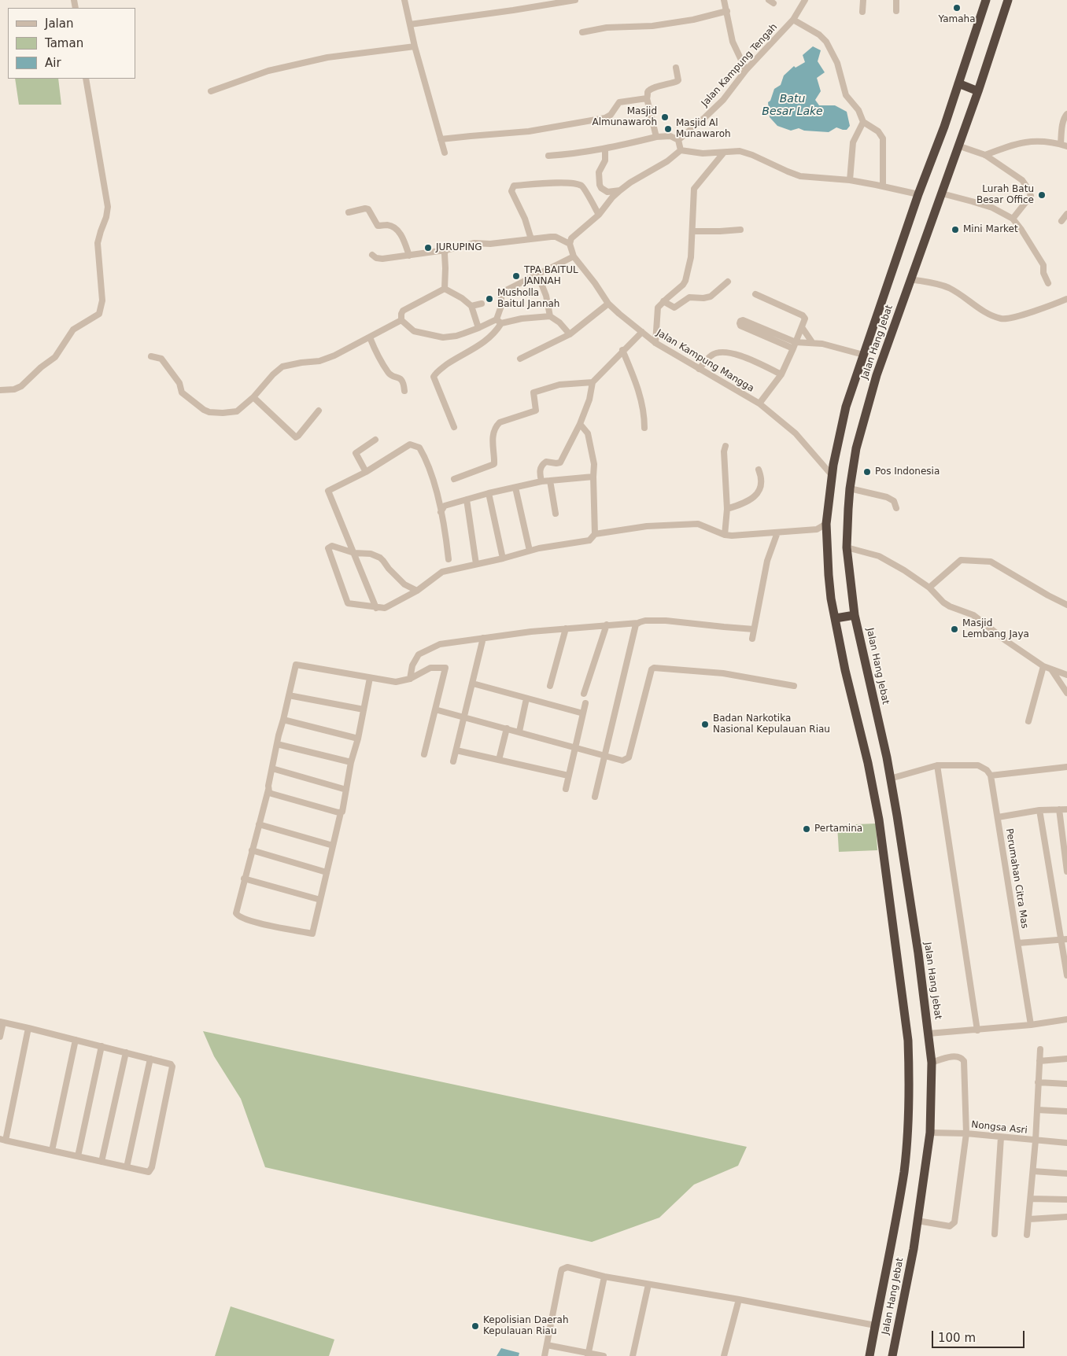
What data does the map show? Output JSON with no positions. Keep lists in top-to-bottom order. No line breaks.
{"streets":{"highway":["Jalan Hang Jebat"],"street":["Jalan Kampung Tengah","Jalan Kampung Mangga","Perumahan Citra Mas","Nongsa Asri"]},"crossings":[["Jalan Hang Jebat","Nongsa Asri"]],"water":["Batu Besar Lake"],"places":["Yamaha","Masjid Almunawaroh","Masjid Al Munawaroh","Lurah Batu Besar Office","Mini Market","JURUPING","TPA BAITUL JANNAH","Musholla Baitul Jannah","Pos Indonesia","Masjid Lembang Jaya","Badan Narkotika Nasional Kepulauan Riau","Pertamina","Kepolisian Daerah Kepulauan Riau"],"legend":["Jalan","Taman","Air"],"scale_bar":"100 m"}
